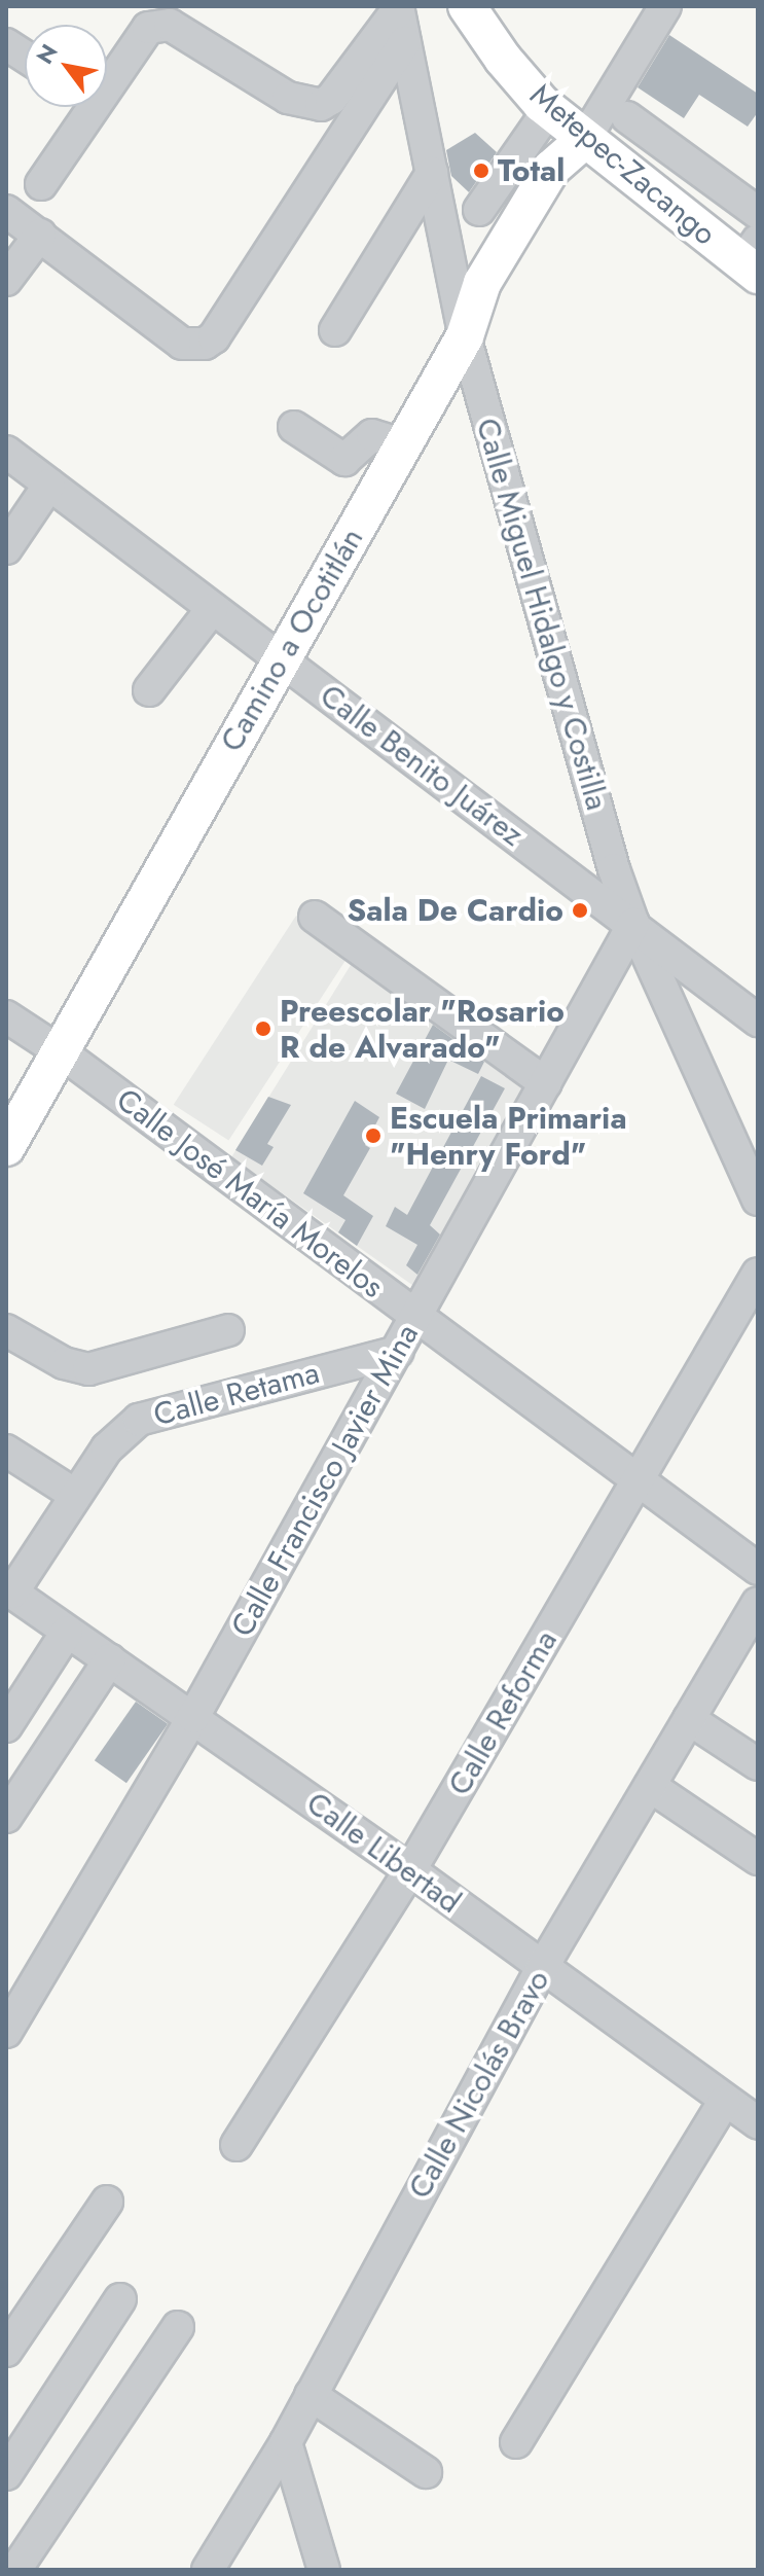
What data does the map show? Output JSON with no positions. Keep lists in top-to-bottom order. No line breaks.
{"streets":{"main road":["Metepec-Zacango","Camino a Ocotitlán"],"street":["Calle Miguel Hidalgo y Costilla","Calle Benito Juárez","Calle José María Morelos","Calle Retama","Calle Francisco Javier Mina","Calle Reforma","Calle Libertad","Calle Nicolás Bravo"]},"crossings":[["Metepec-Zacango","Camino a Ocotitlán"],["Calle Miguel Hidalgo y Costilla","Camino a Ocotitlán"],["Calle Miguel Hidalgo y Costilla","Calle Benito Juárez"],["Calle Miguel Hidalgo y Costilla","Calle Francisco Javier Mina"],["Camino a Ocotitlán","Calle Benito Juárez"],["Camino a Ocotitlán","Calle José María Morelos"],["Calle Benito Juárez","Calle Francisco Javier Mina"],["Calle José María Morelos","Calle Francisco Javier Mina"],["Calle José María Morelos","Calle Reforma"],["Calle Retama","Calle Francisco Javier Mina"],["Calle Retama","Calle Libertad"],["Calle Francisco Javier Mina","Calle Libertad"],["Calle Reforma","Calle Libertad"],["Calle Libertad","Calle Nicolás Bravo"]],"places":["Total","Sala De Cardio","Preescolar \"Rosario R de Alvarado\"","Escuela Primaria \"Henry Ford\""],"north":"top left"}
